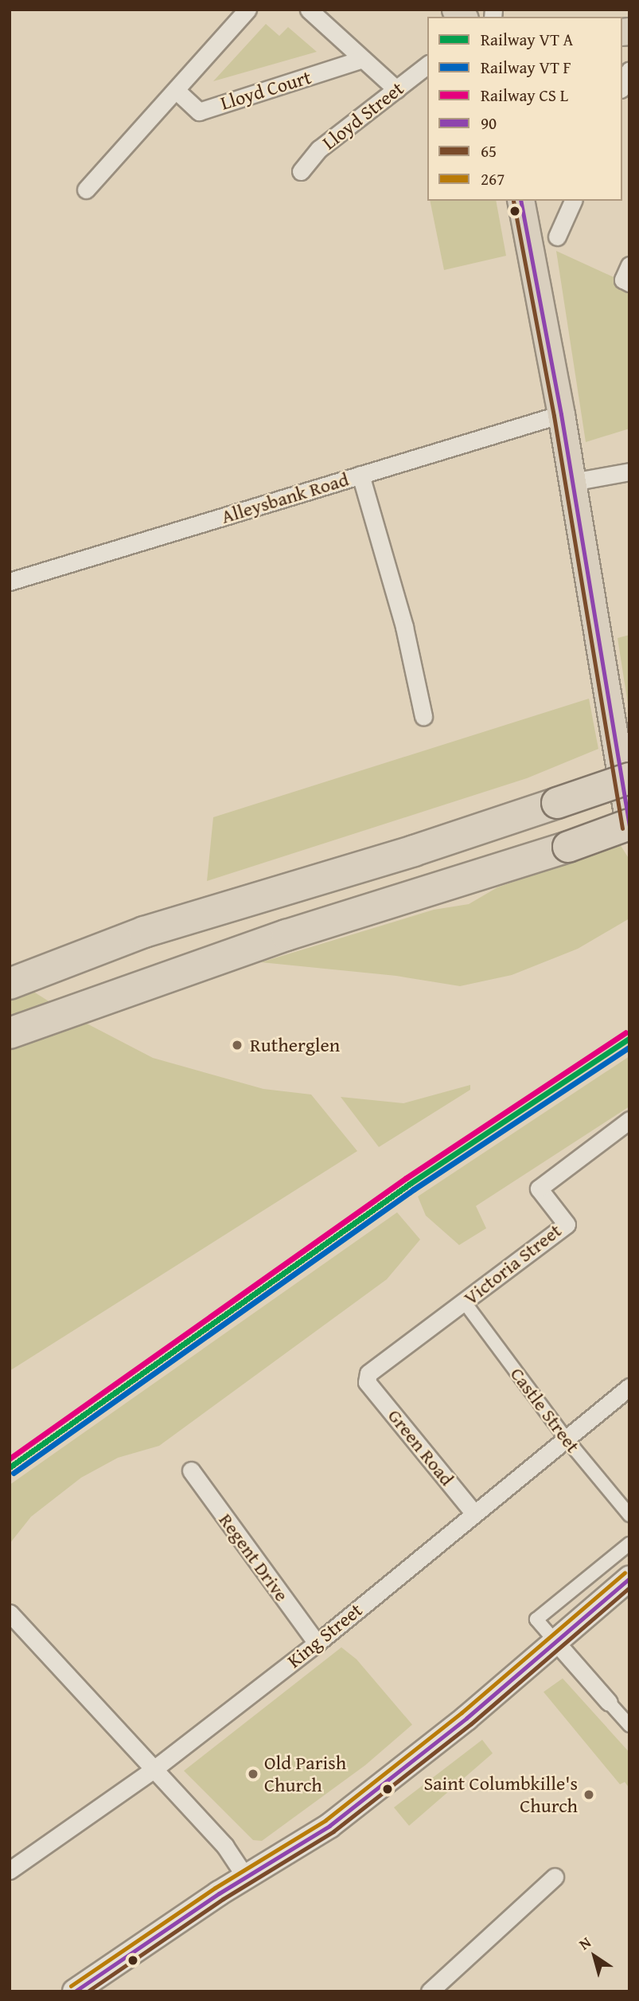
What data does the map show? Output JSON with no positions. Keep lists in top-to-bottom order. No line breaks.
{"streets":{"street":["Lloyd Court","Lloyd Street","Alleysbank Road","Victoria Street","Castle Street","Green Road","Regent Drive","King Street"]},"crossings":[["Victoria Street","Castle Street"],["Victoria Street","Green Road"],["Castle Street","King Street"],["Green Road","King Street"],["Regent Drive","King Street"]],"places":["Rutherglen","Old Parish Church","Saint Columbkille's Church"],"lines":["transit line 90","transit line 65","transit line 267"],"legend":["Railway VT A","Railway VT F","Railway CS L","90","65","267"],"north":"top left"}
